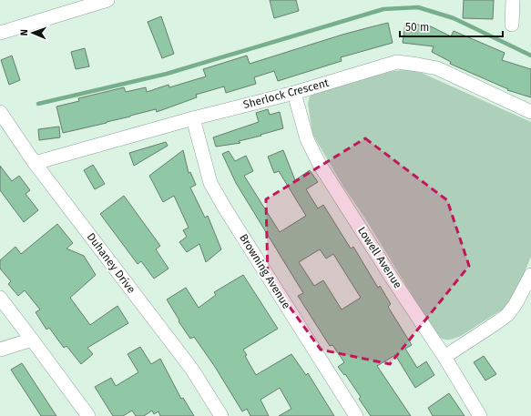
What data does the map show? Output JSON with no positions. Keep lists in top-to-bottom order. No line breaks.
{"streets":{"street":["Sherlock Crescent","Lowell Avenue","Duhaney Drive","Browning Avenue"]},"crossings":[["Sherlock Crescent","Lowell Avenue"],["Sherlock Crescent","Duhaney Drive"],["Sherlock Crescent","Browning Avenue"]],"scale_bar":"50 m","north":"left"}
